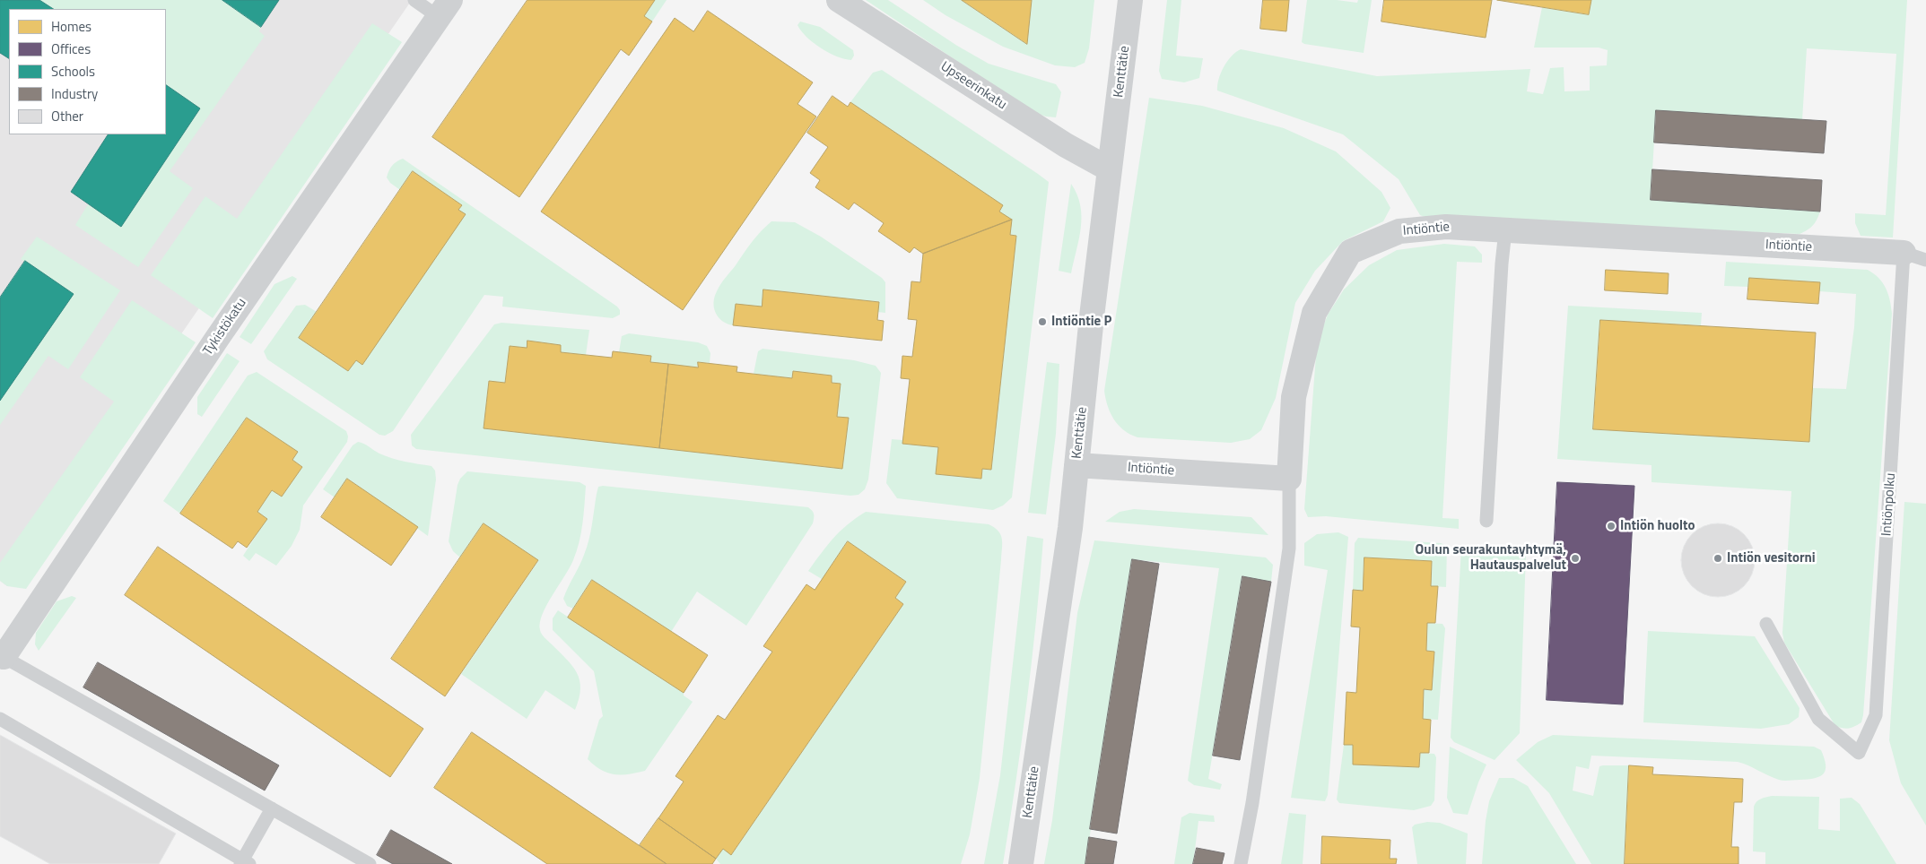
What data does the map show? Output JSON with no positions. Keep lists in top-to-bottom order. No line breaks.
{"streets":{"street":["Kenttätie","Upseerinkatu","Intiöntie","Tykistökatu"],"lane":["Intiönpolku"]},"crossings":[["Kenttätie","Upseerinkatu"],["Kenttätie","Intiöntie"],["Intiöntie","Intiönpolku"]],"places":["Intiöntie P","Intiön huolto","Oulun seurakuntayhtymä, Hautauspalvelut","Intiön vesitorni"],"legend":["Homes","Offices","Schools","Industry","Other"]}
